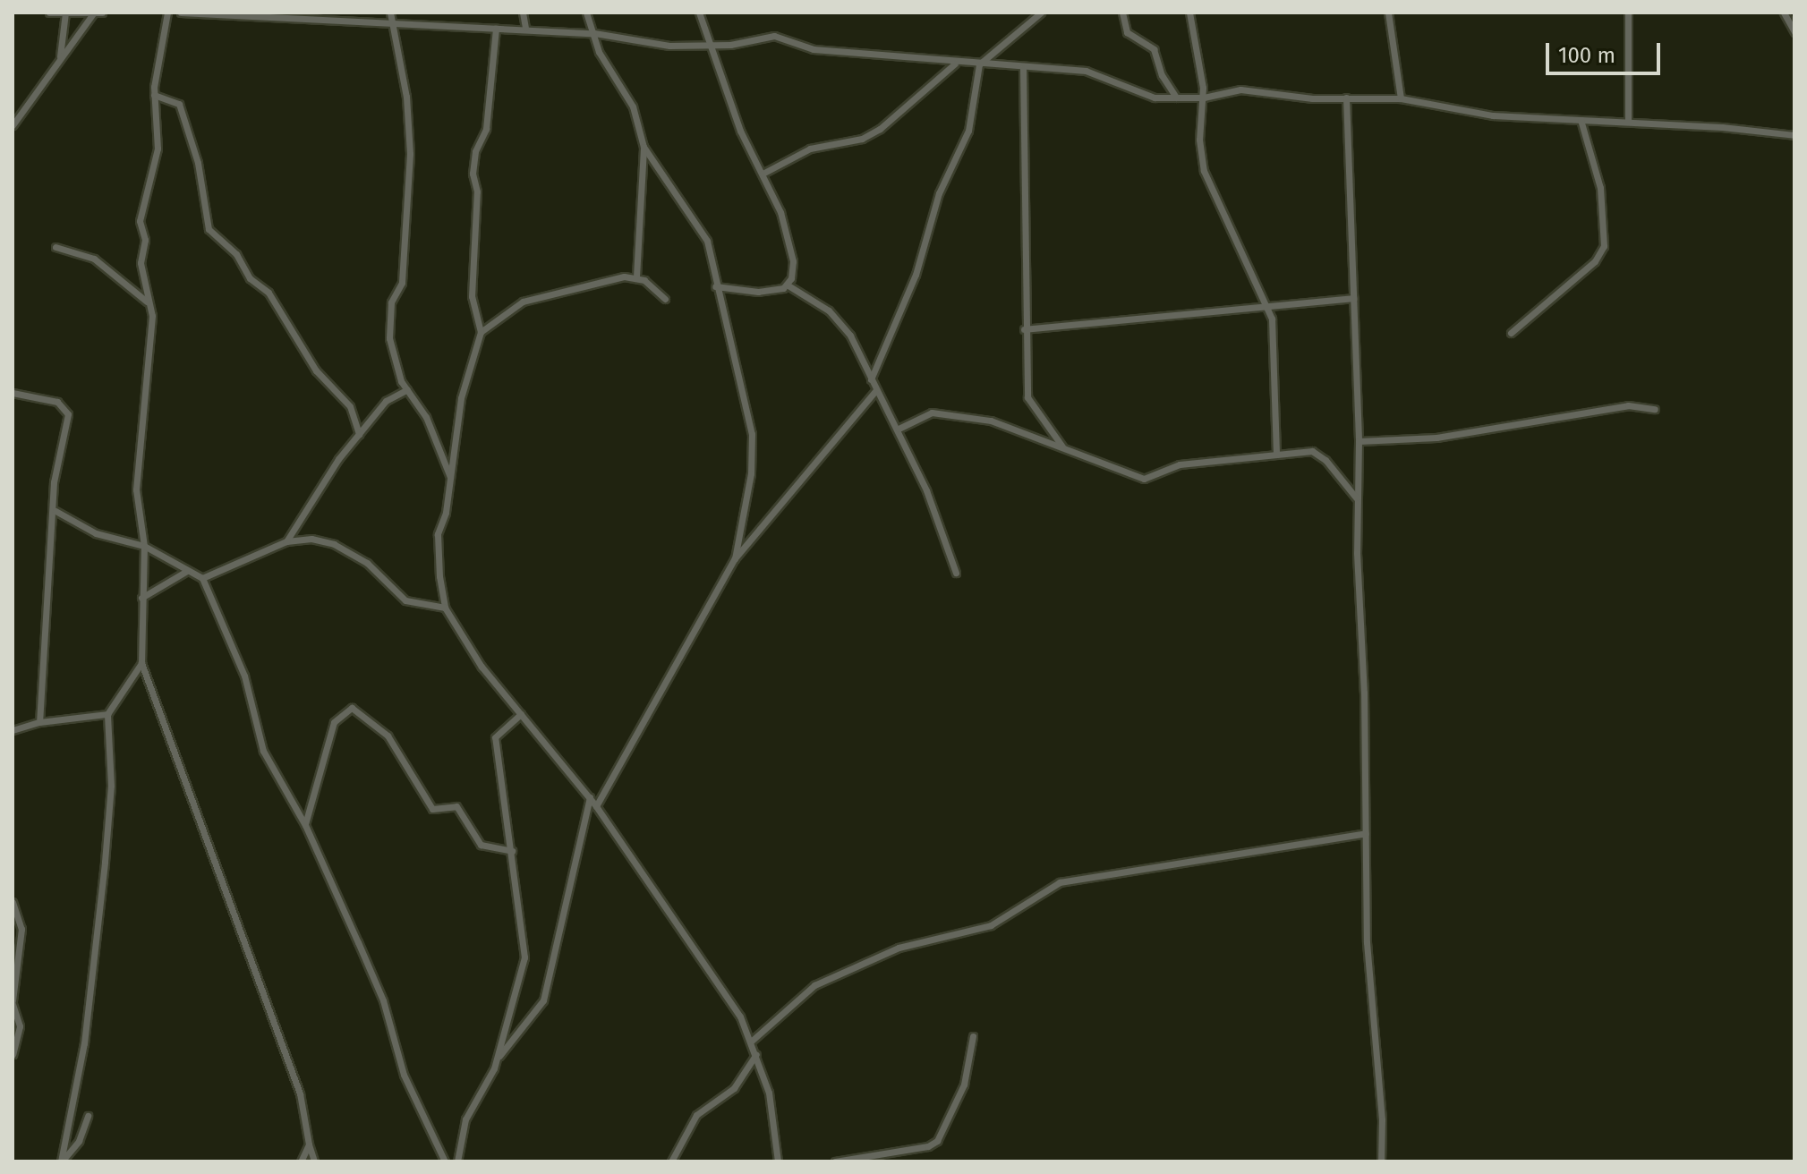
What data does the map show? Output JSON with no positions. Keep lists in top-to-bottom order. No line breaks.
{"scale_bar":"100 m"}
